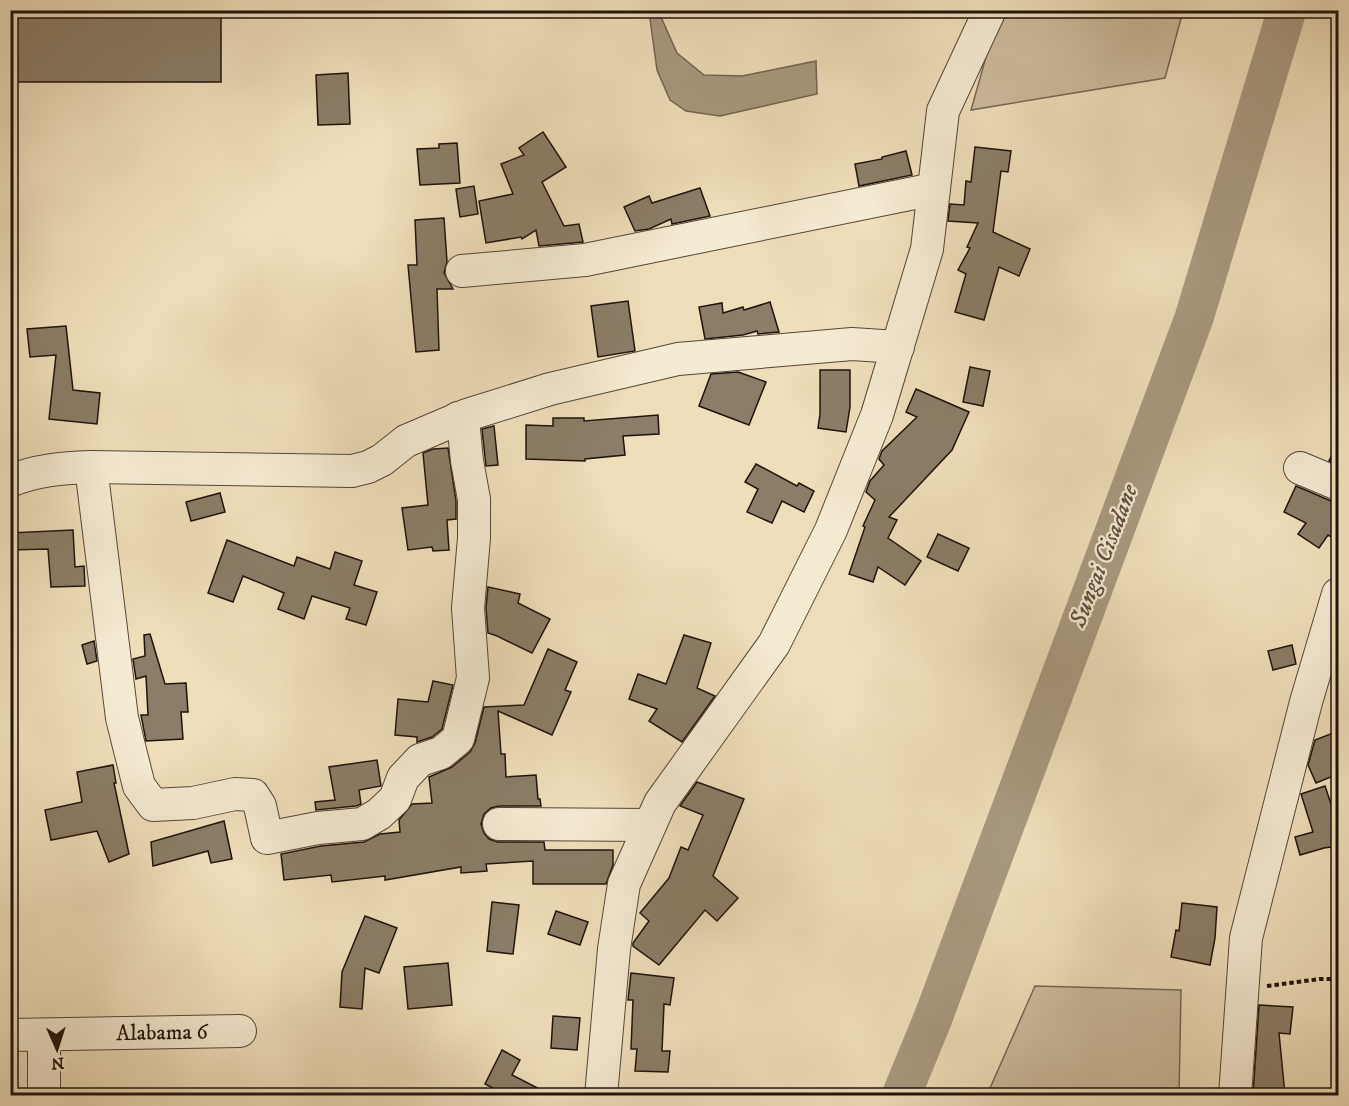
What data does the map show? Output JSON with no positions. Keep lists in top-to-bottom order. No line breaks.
{"streets":{"street":["Alabama 6"]},"water":["Sungai Cisadane"],"north":"bottom"}
